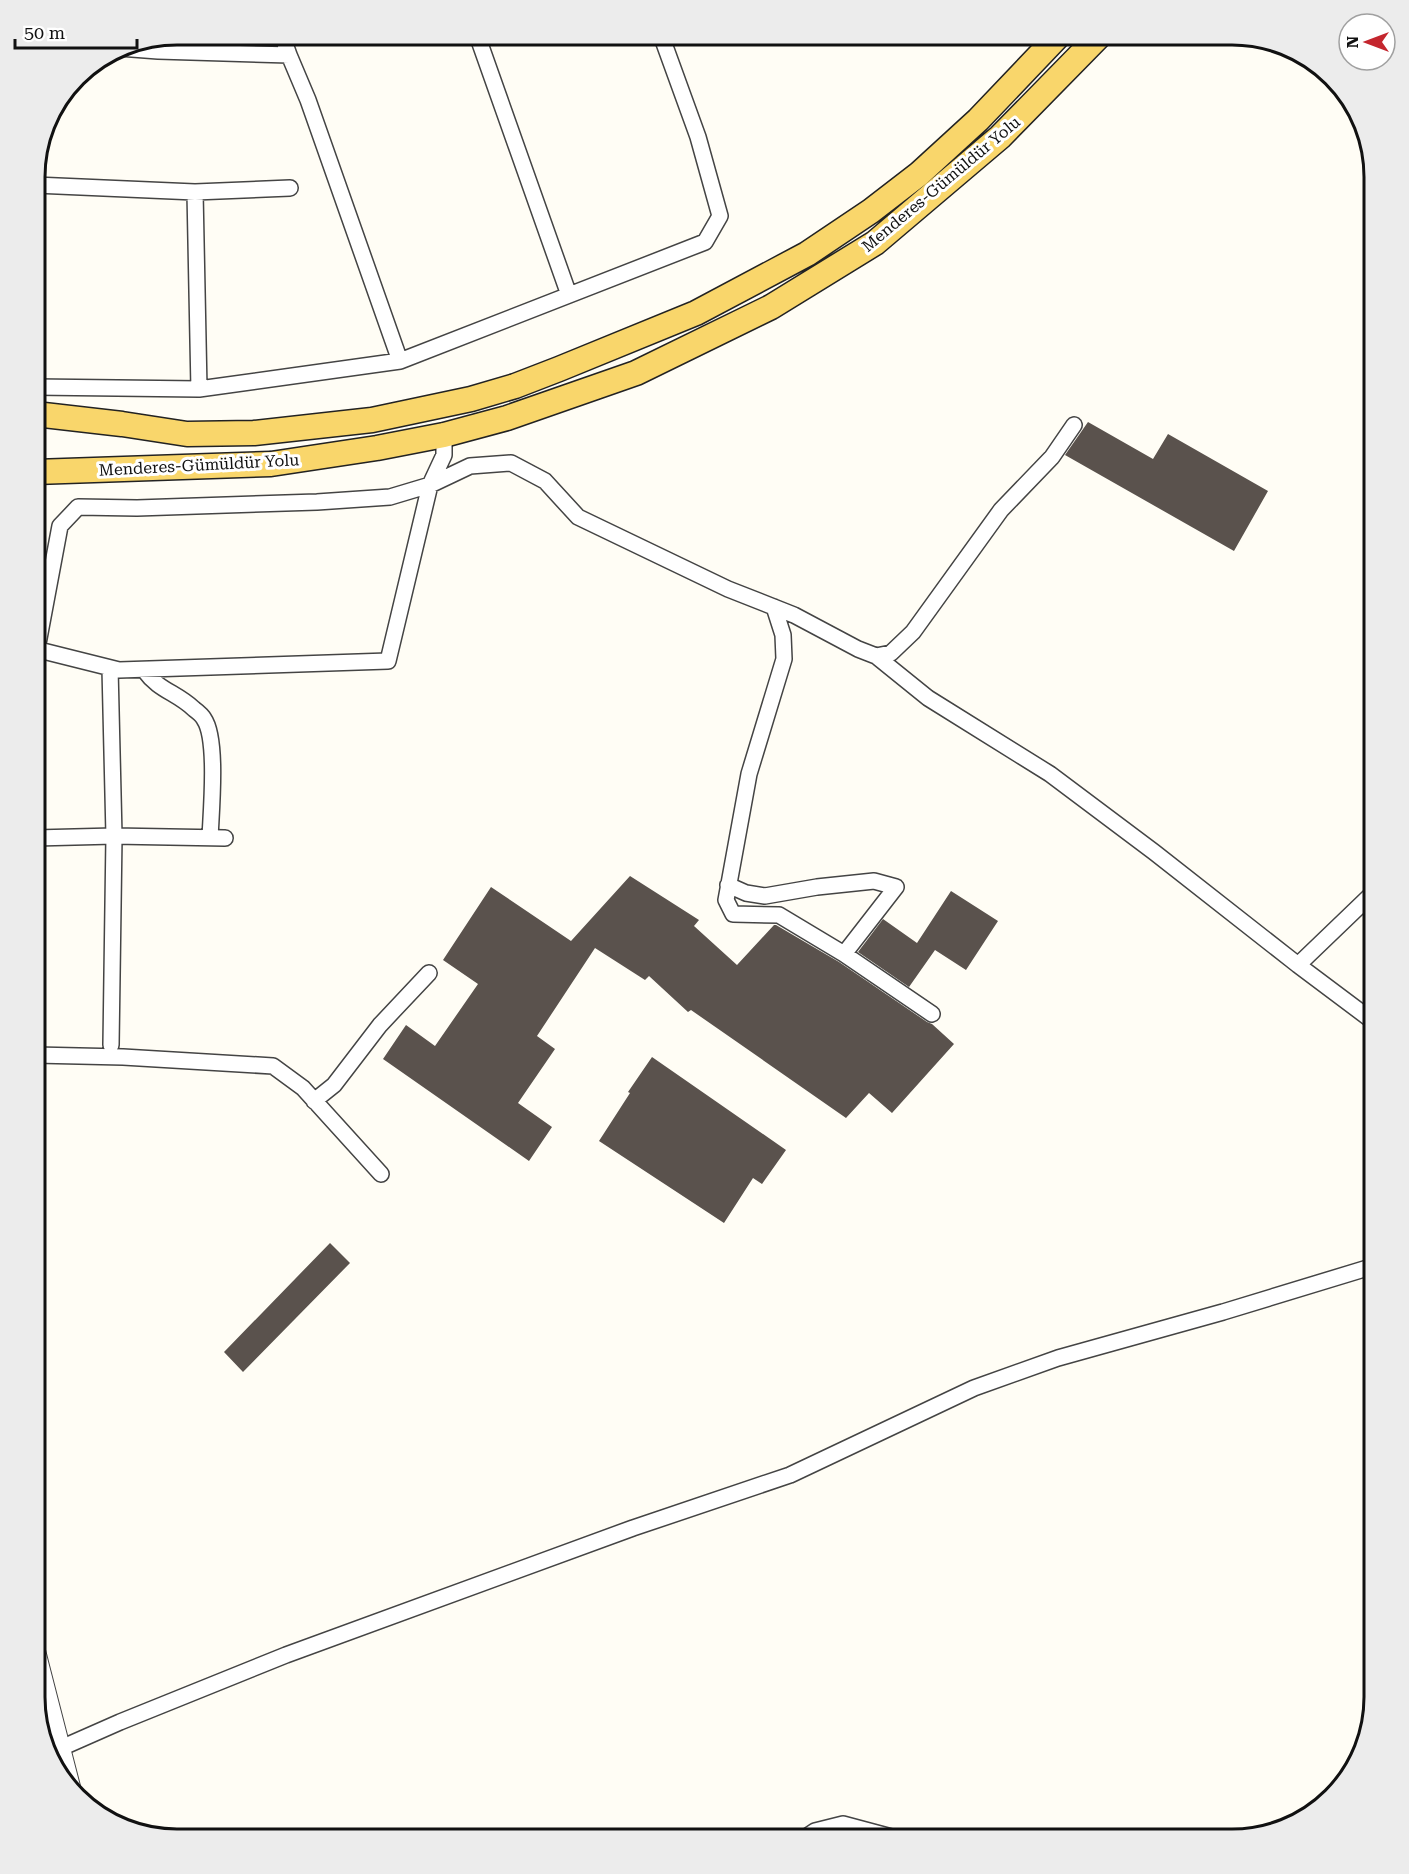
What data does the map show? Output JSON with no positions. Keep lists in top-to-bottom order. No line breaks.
{"streets":{"main road":["Menderes-Gümüldür Yolu"]},"scale_bar":"50 m","north":"left"}
